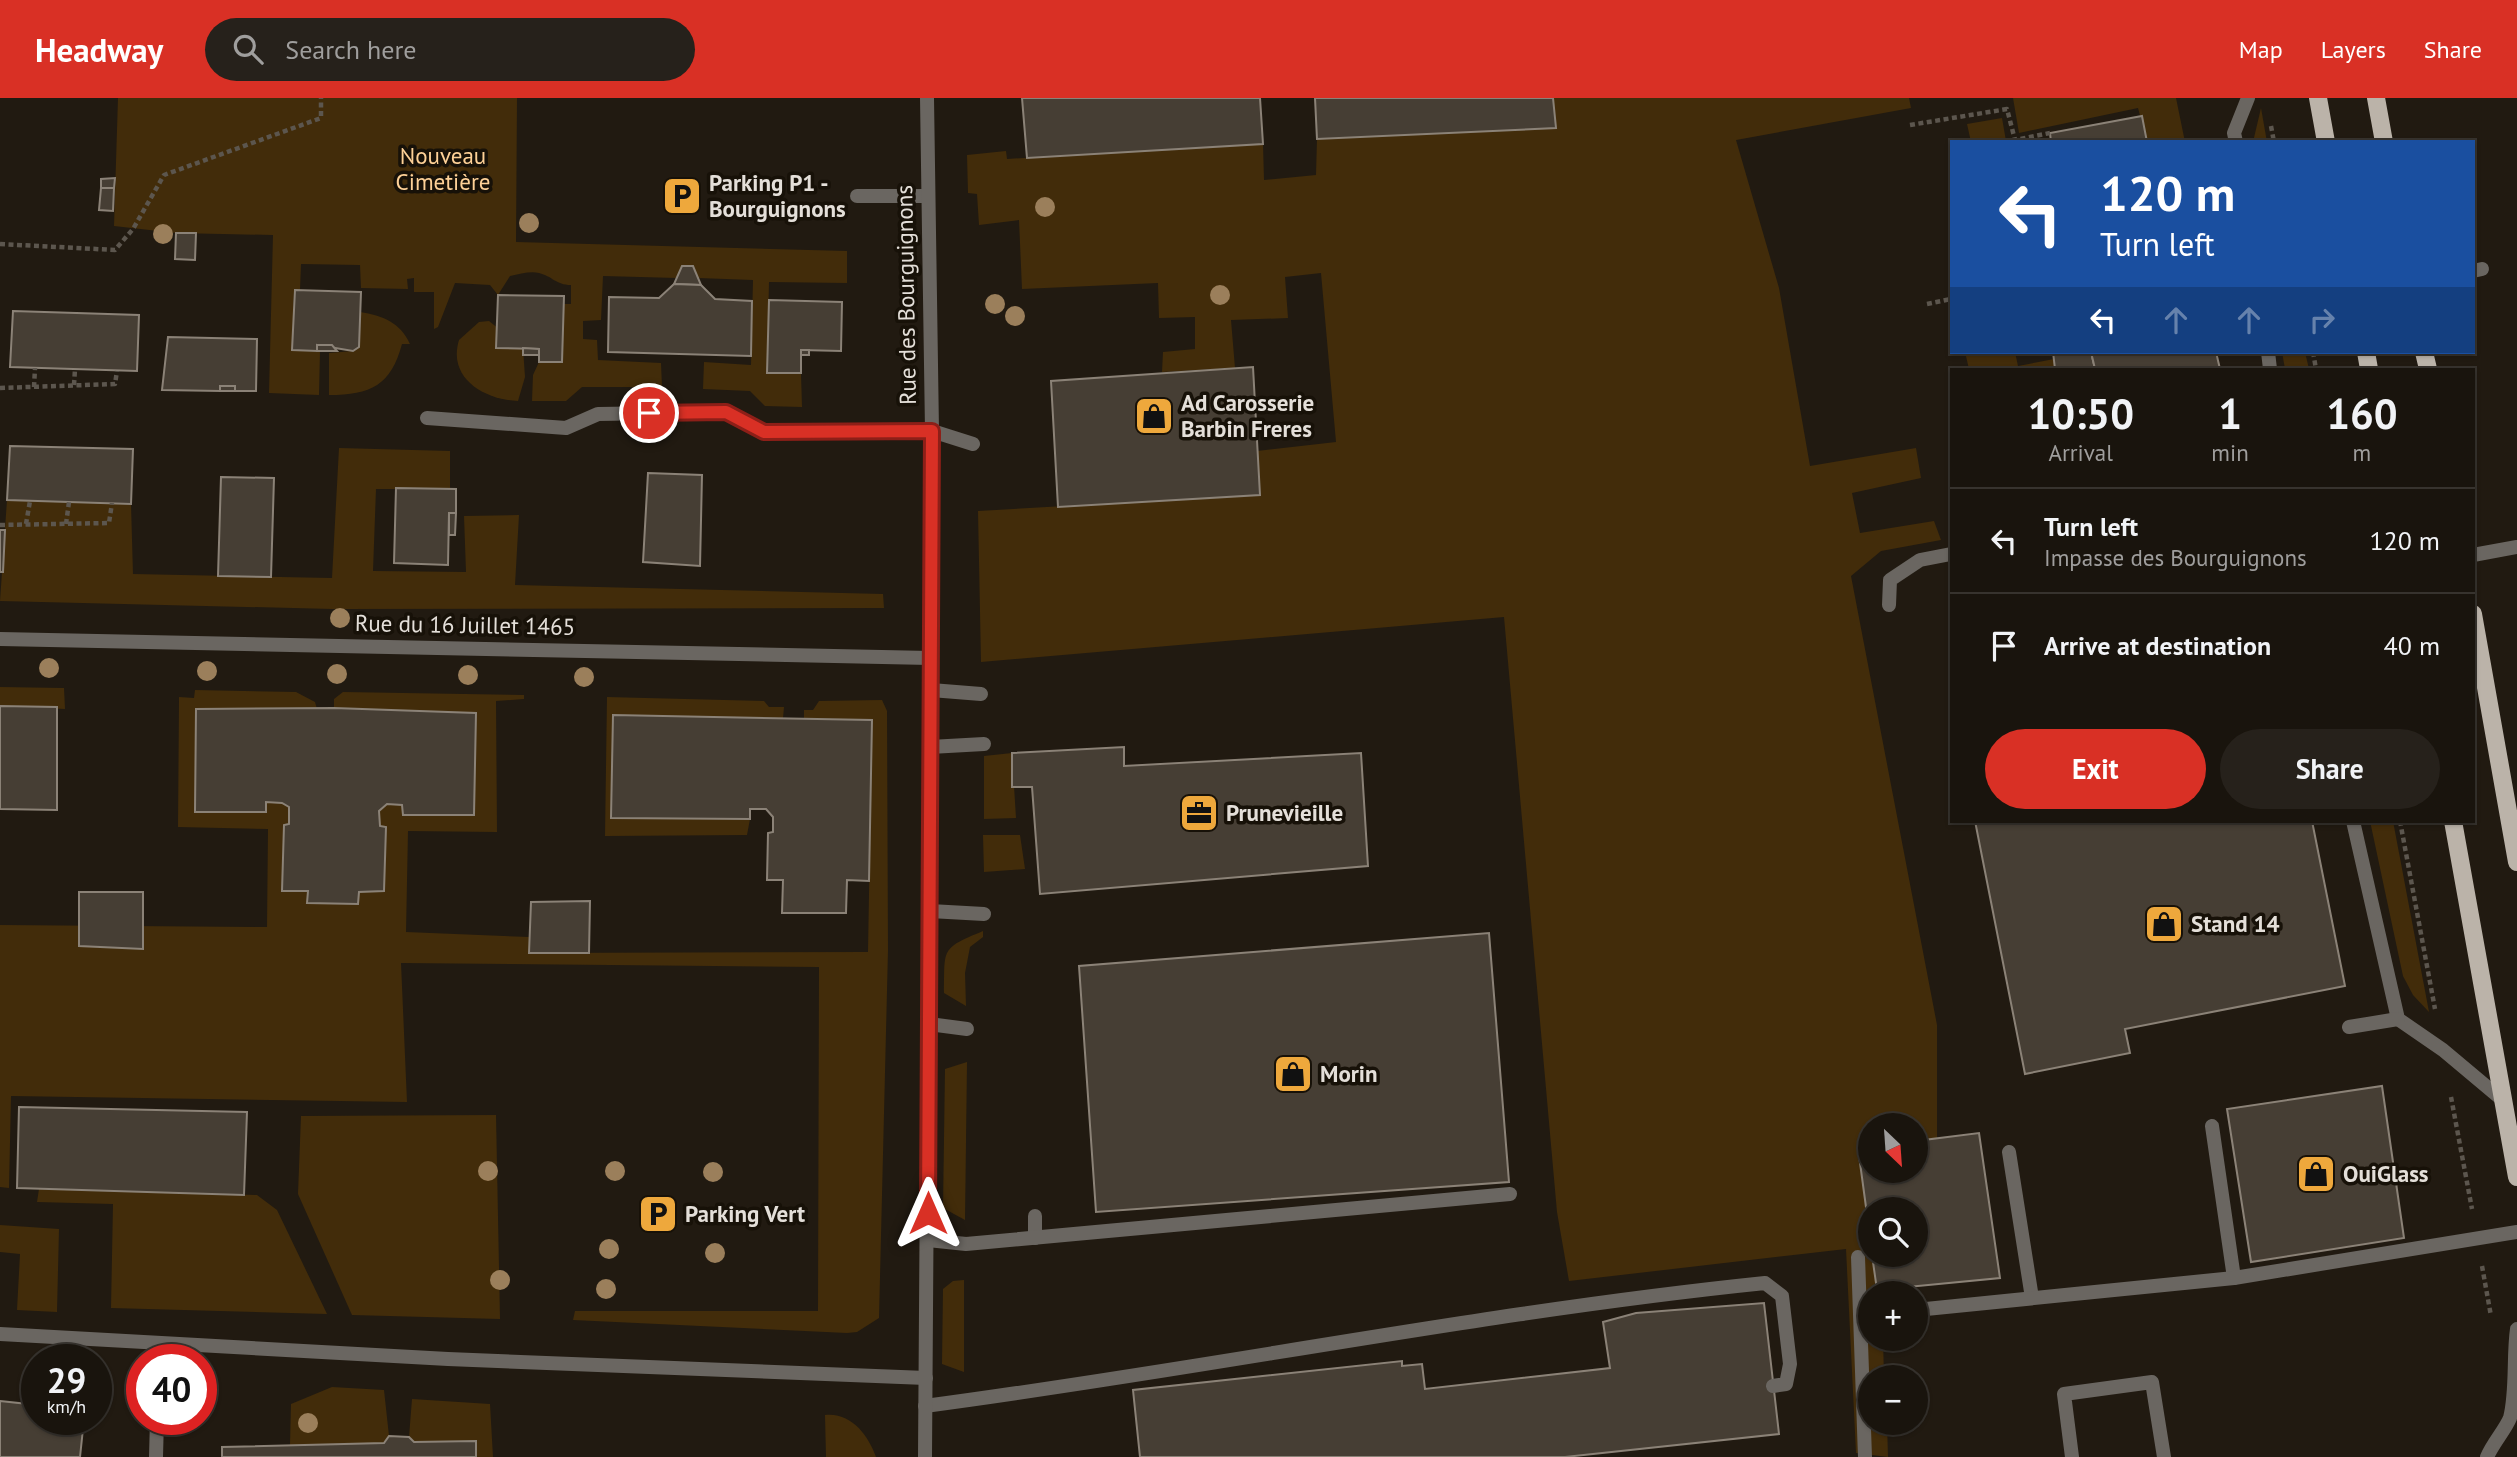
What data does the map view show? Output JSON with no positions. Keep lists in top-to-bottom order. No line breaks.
{"streets":{"street":["Rue des Bourguignons","Rue du 16 Juillet 1465"]},"crossings":[["Rue des Bourguignons","Rue du 16 Juillet 1465"]],"parks":["Nouveau Cimetière"],"places":{"parking":["Parking P1 - Bourguignons","Parking Vert"],"shop":["Ad Carosserie Barbin Freres","Stand 14","Morin","OuiGlass"],"office":["Prunevieille"]},"north":"bottom right","page":{"header":"Headway","search":"Search here","nav":["Map","Layers","Share"],"turn":["120 m","Turn left"],"eta":["10:50","Arrival","1","min","160","m"],"list":[{"name":"Turn left","note":"Impasse des Bourguignons","value":"120 m"},{"name":"Arrive at destination","value":"40 m"}],"buttons":["Exit","Share"],"map_buttons":["+","−"],"speed":"29 km/h","limit":"40"}}
